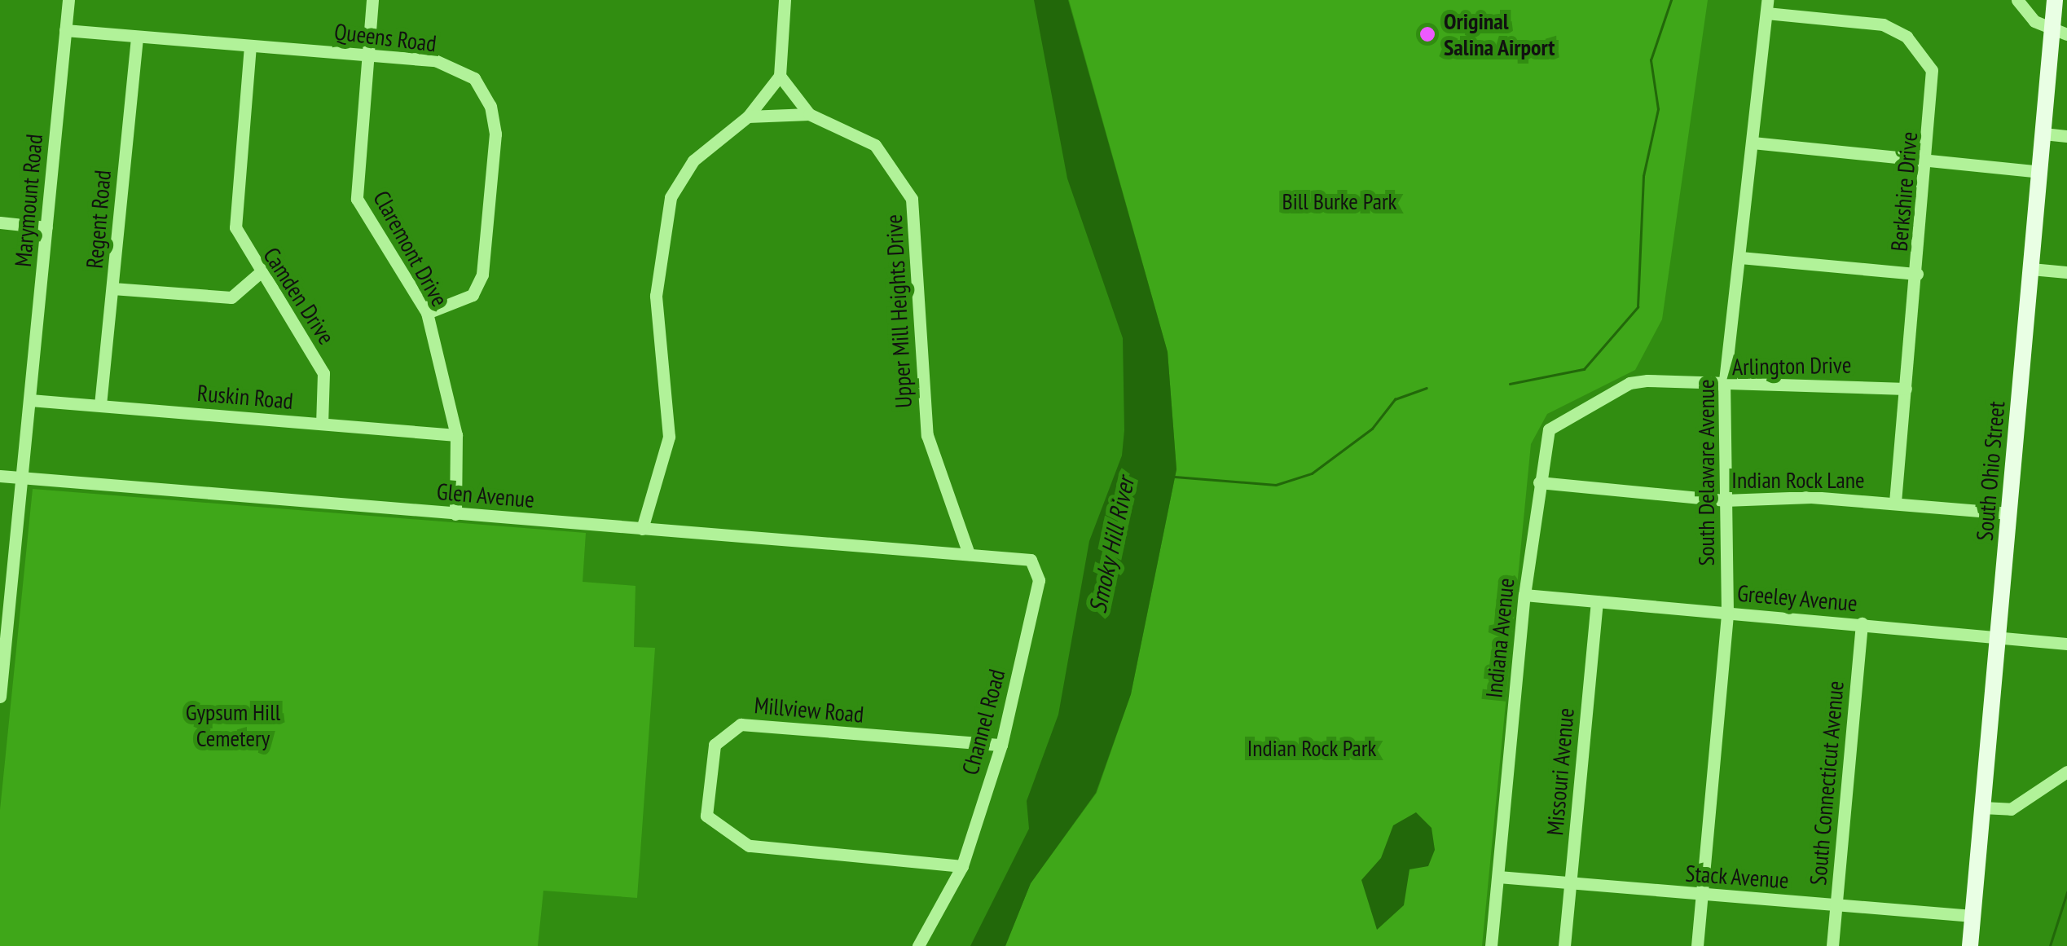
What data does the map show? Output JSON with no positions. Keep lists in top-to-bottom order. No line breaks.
{"streets":{"main road":["South Ohio Street"],"street":["Queens Road","Berkshire Drive","Marymount Road","Regent Road","Claremont Drive","Camden Drive","Upper Mill Heights Drive","Arlington Drive","Ruskin Road","South Delaware Avenue","Indian Rock Lane","Glen Avenue","Greeley Avenue","Indiana Avenue","Millview Road","Channel Road","Missouri Avenue","South Connecticut Avenue","Stack Avenue"]},"crossings":[["Queens Road","Marymount Road"],["Queens Road","Regent Road"],["Queens Road","Claremont Drive"],["Queens Road","Camden Drive"],["Berkshire Drive","Arlington Drive"],["Berkshire Drive","South Delaware Avenue"],["Berkshire Drive","Indian Rock Lane"],["Marymount Road","Ruskin Road"],["Marymount Road","Glen Avenue"],["Regent Road","Ruskin Road"],["Claremont Drive","Ruskin Road"],["Claremont Drive","Glen Avenue"],["Camden Drive","Ruskin Road"],["Upper Mill Heights Drive","Glen Avenue"],["Upper Mill Heights Drive","Channel Road"],["Arlington Drive","South Delaware Avenue"],["Arlington Drive","Indiana Avenue"],["South Ohio Street","Indian Rock Lane"],["South Ohio Street","Greeley Avenue"],["South Ohio Street","Stack Avenue"],["South Delaware Avenue","Indian Rock Lane"],["South Delaware Avenue","Greeley Avenue"],["South Delaware Avenue","Stack Avenue"],["Indian Rock Lane","Indiana Avenue"],["Glen Avenue","Channel Road"],["Greeley Avenue","Indiana Avenue"],["Greeley Avenue","Missouri Avenue"],["Greeley Avenue","South Connecticut Avenue"],["Indiana Avenue","Stack Avenue"],["Millview Road","Channel Road"],["Missouri Avenue","Stack Avenue"],["South Connecticut Avenue","Stack Avenue"]],"water":["Smoky Hill River"],"parks":["Bill Burke Park","Gypsum Hill Cemetery","Indian Rock Park"],"places":["Original Salina Airport"]}
